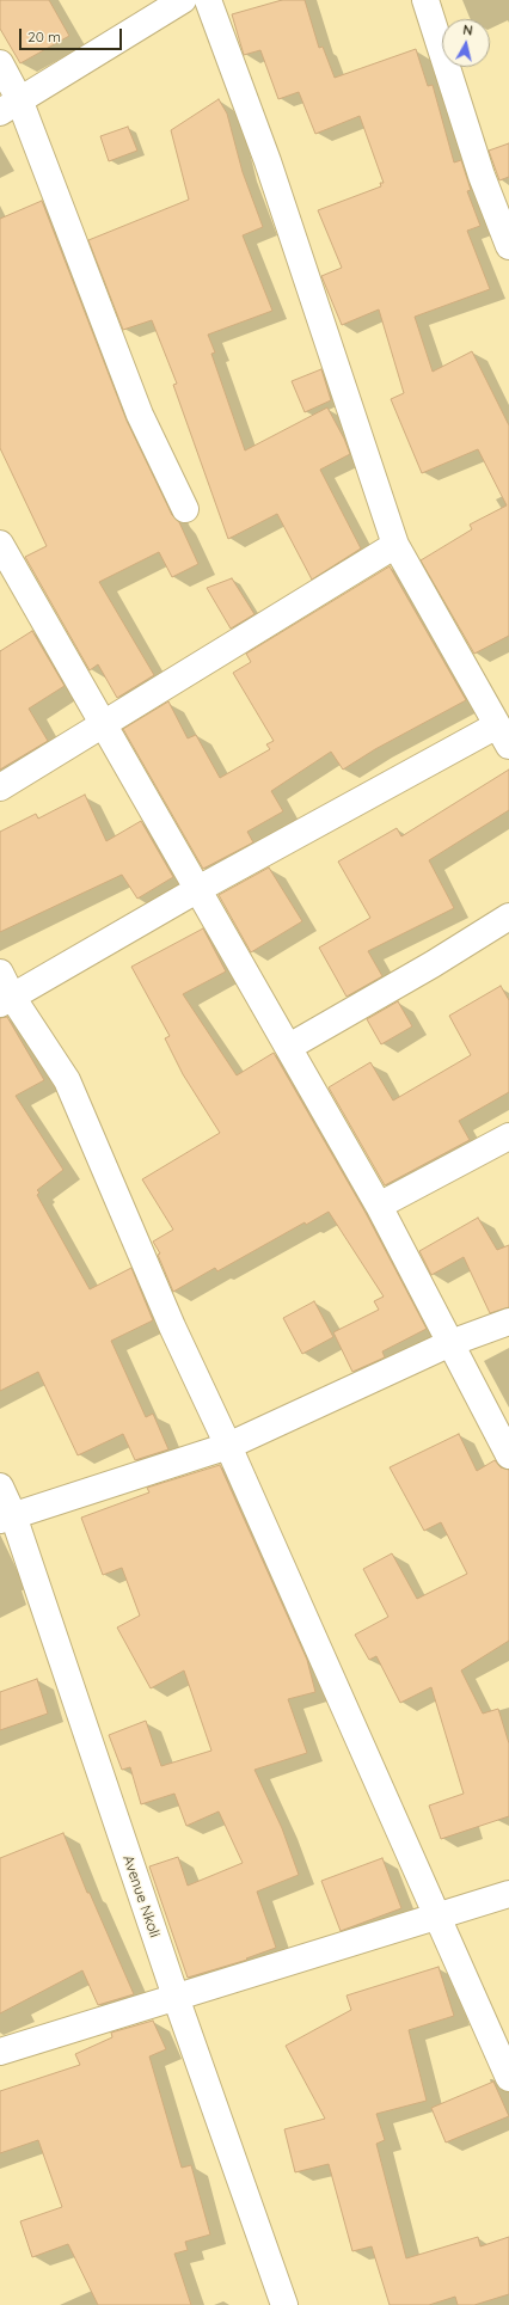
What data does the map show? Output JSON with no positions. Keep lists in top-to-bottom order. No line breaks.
{"streets":{"street":["Avenue Nkoli"]},"scale_bar":"20 m","north":"top"}
